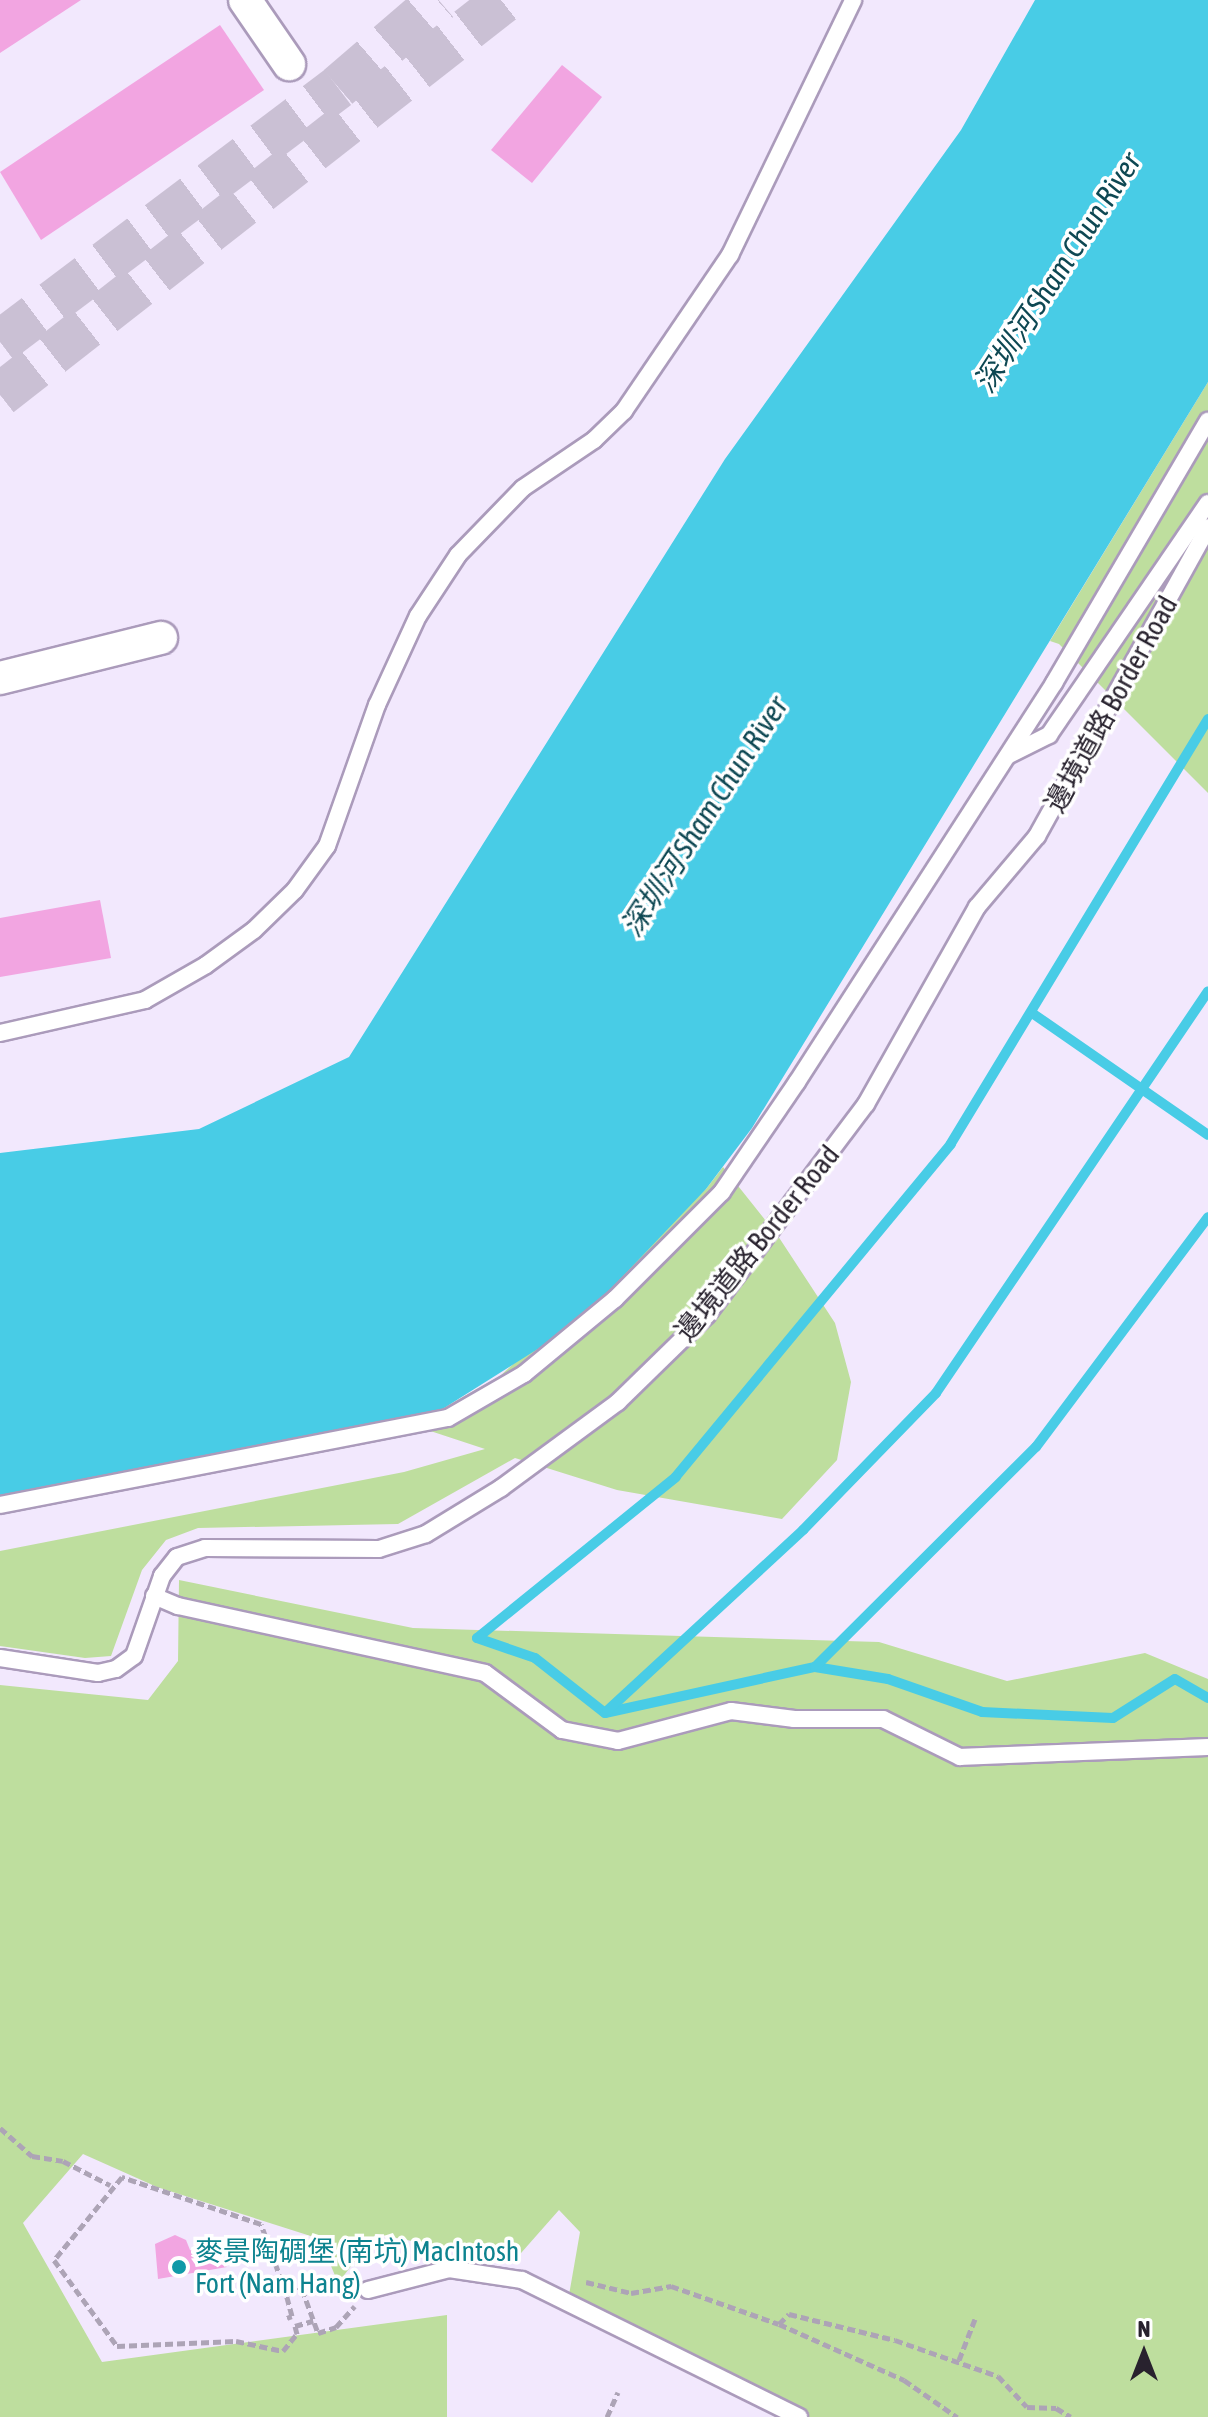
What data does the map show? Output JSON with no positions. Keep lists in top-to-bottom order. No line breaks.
{"streets":{"lane":["邊境道路 Border Road"]},"water":["深圳河 Sham Chun River"],"places":["麥景陶碉堡 (南坑) MacIntosh Fort (Nam Hang)"],"north":"top"}
